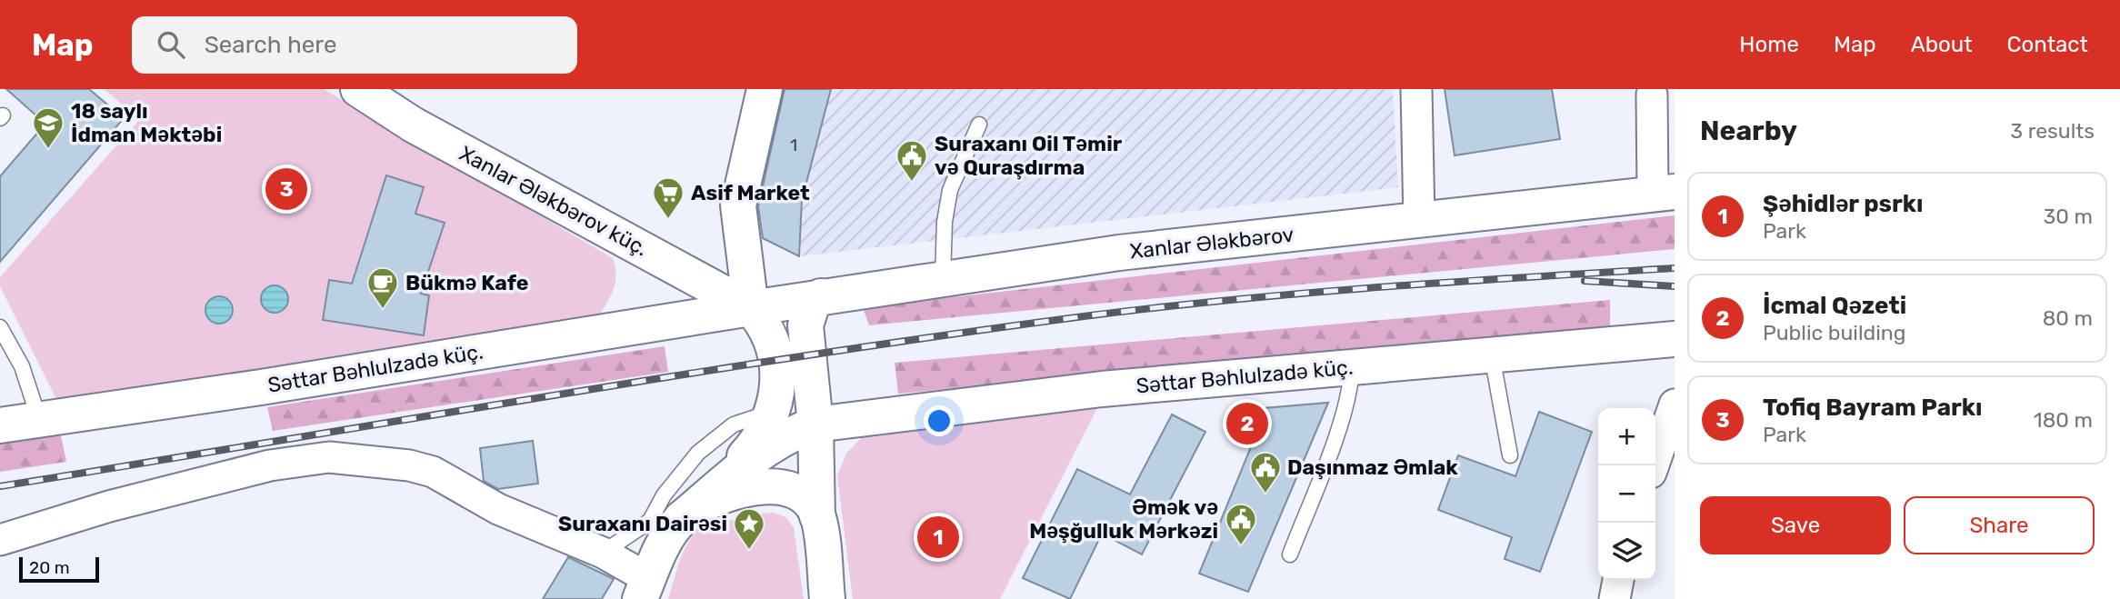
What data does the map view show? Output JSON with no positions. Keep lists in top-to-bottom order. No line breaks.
{"streets":{"main road":["Xanlar Ələkbərov küç.","Xanlar Ələkbərov","Səttar Bəhlulzadə küç."]},"crossings":[["Xanlar Ələkbərov küç.","Xanlar Ələkbərov"],["Xanlar Ələkbərov küç.","Səttar Bəhlulzadə küç."],["Xanlar Ələkbərov","Səttar Bəhlulzadə küç."]],"places":{"school or university":["18 saylı İdman Məktəbi"],"public building":["Suraxanı Oil Təmir və Quraşdırma","Daşınmaz Əmlak","Əmək və Məşğulluk Mərkəzi"],"supermarket":["Asif Market"],"cafe":["Bükmə Kafe"],"place":["Suraxanı Dairəsi"]},"house_numbers":["1"],"scale_bar":"20 m","page":{"header":"Map","search":"Search here","nav":["Home","Map","About","Contact"],"heading":["Nearby","3 results"],"pins":["3","2","1"],"list":[{"mark":"1","name":"Şəhidlər psrkı","note":"Park","value":"30 m"},{"mark":"2","name":"İcmal Qəzeti","note":"Public building","value":"80 m"},{"mark":"3","name":"Tofiq Bayram Parkı","note":"Park","value":"180 m"}],"map_buttons":["+","−"],"buttons":["Save","Share"],"scale":"20 m"}}
